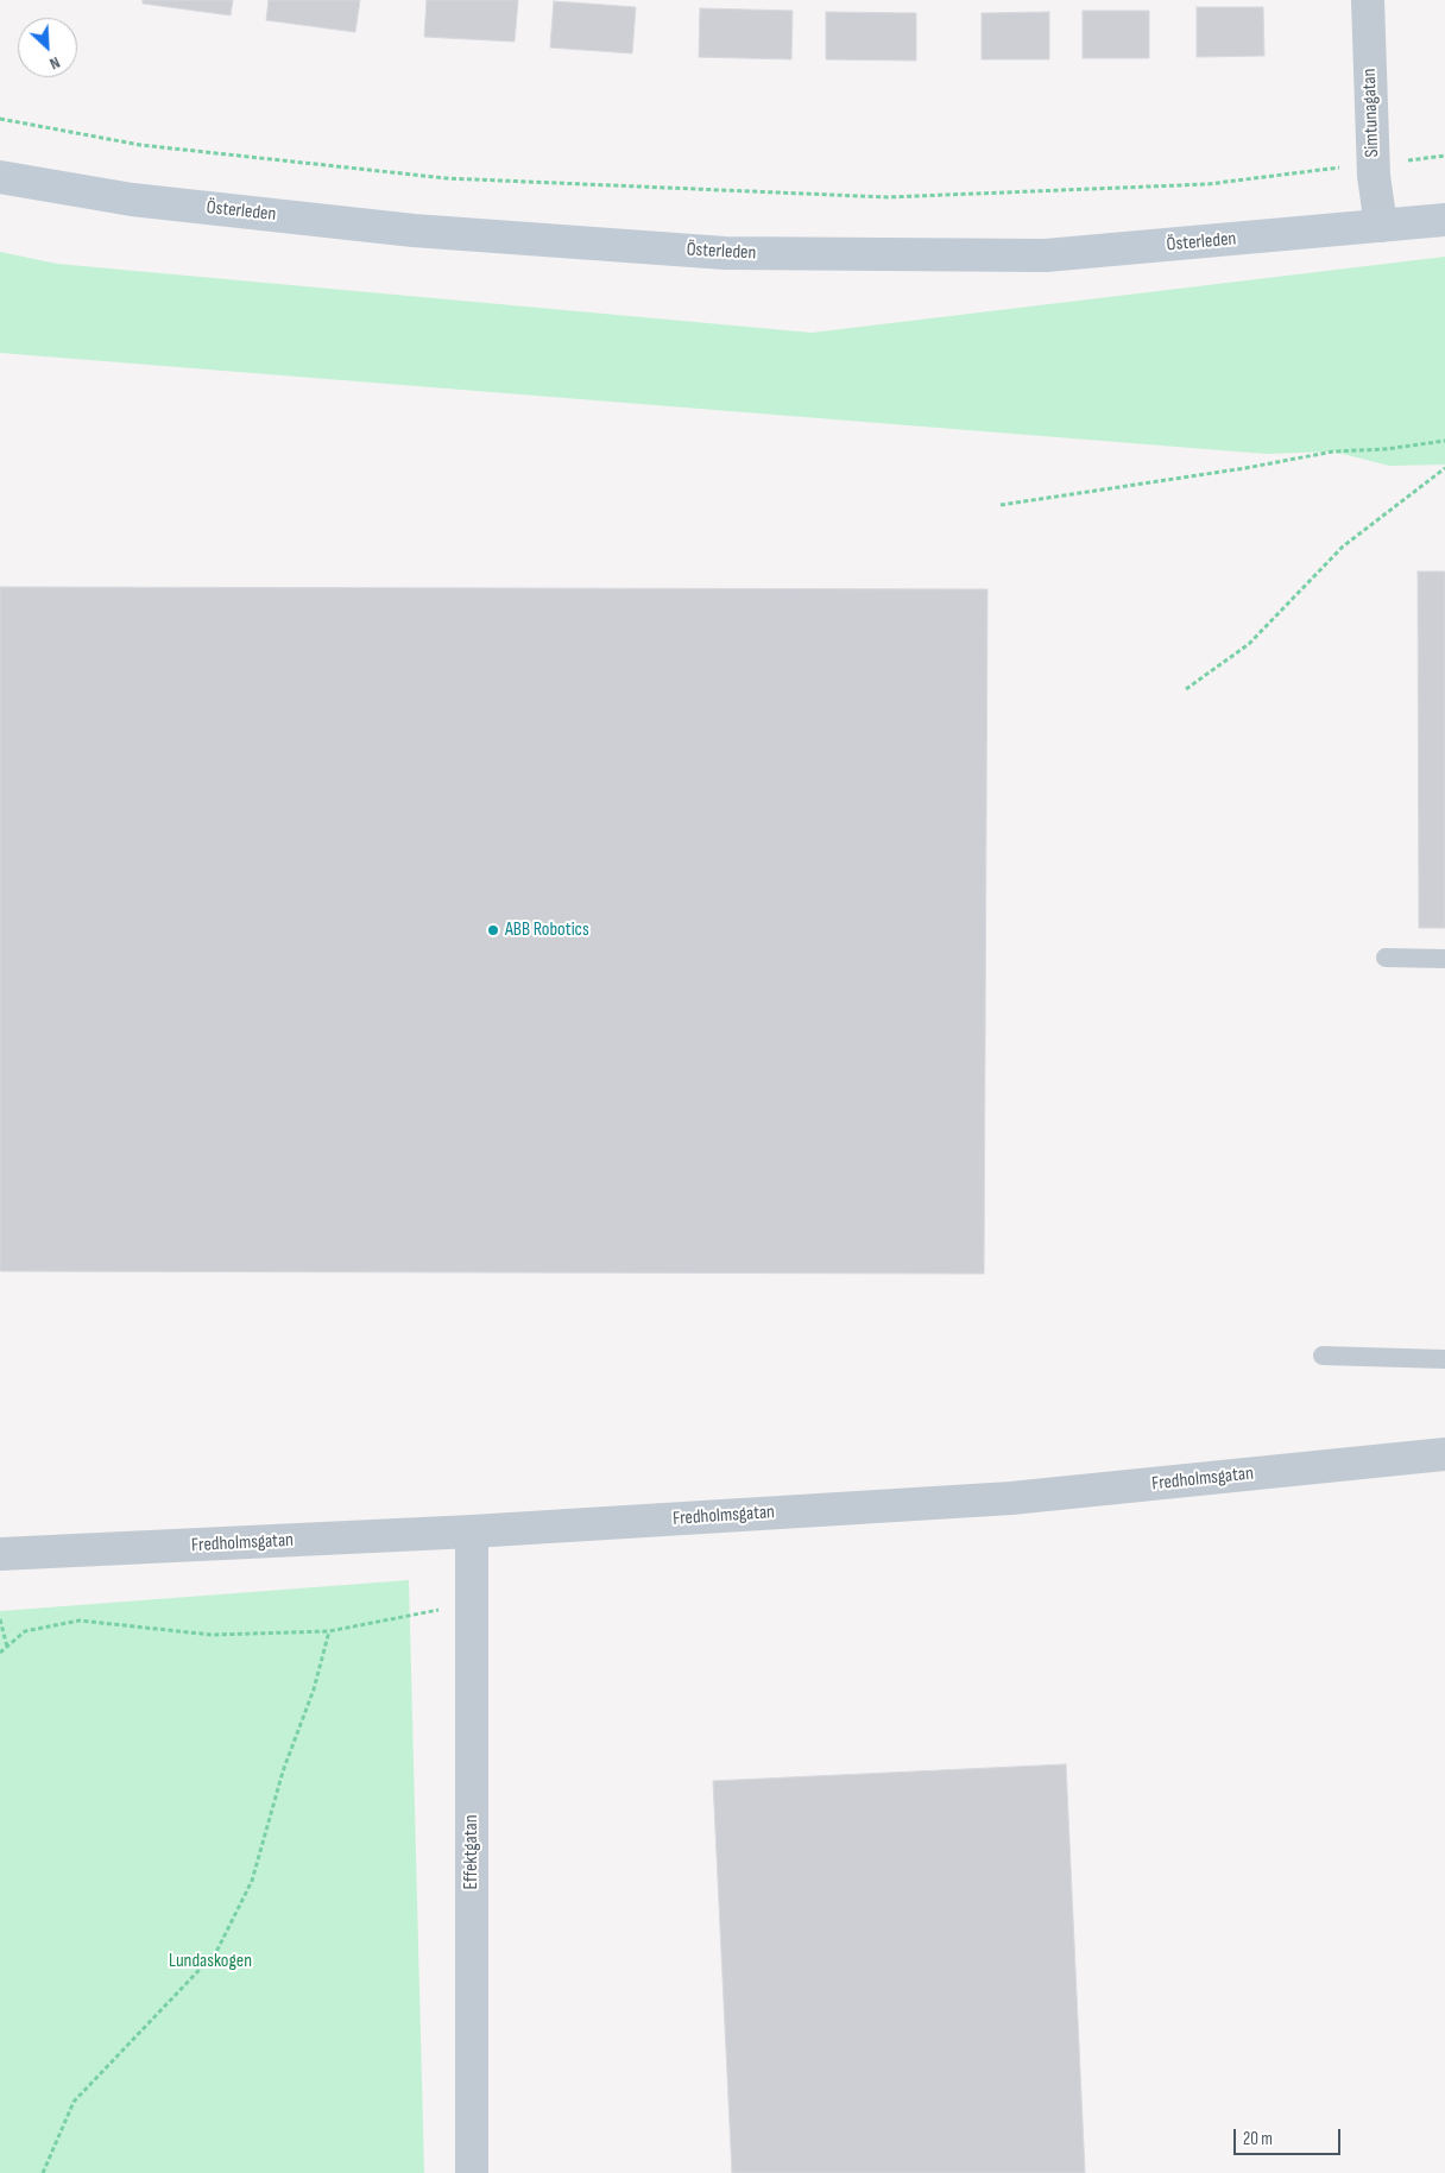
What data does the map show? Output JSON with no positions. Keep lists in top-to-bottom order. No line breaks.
{"streets":{"main road":["Österleden"],"street":["Simtunagatan","Fredholmsgatan","Effektgatan"]},"crossings":[["Simtunagatan","Österleden"],["Fredholmsgatan","Effektgatan"]],"parks":["Lundaskogen"],"places":["ABB Robotics"],"scale_bar":"20 m","north":"bottom right"}
